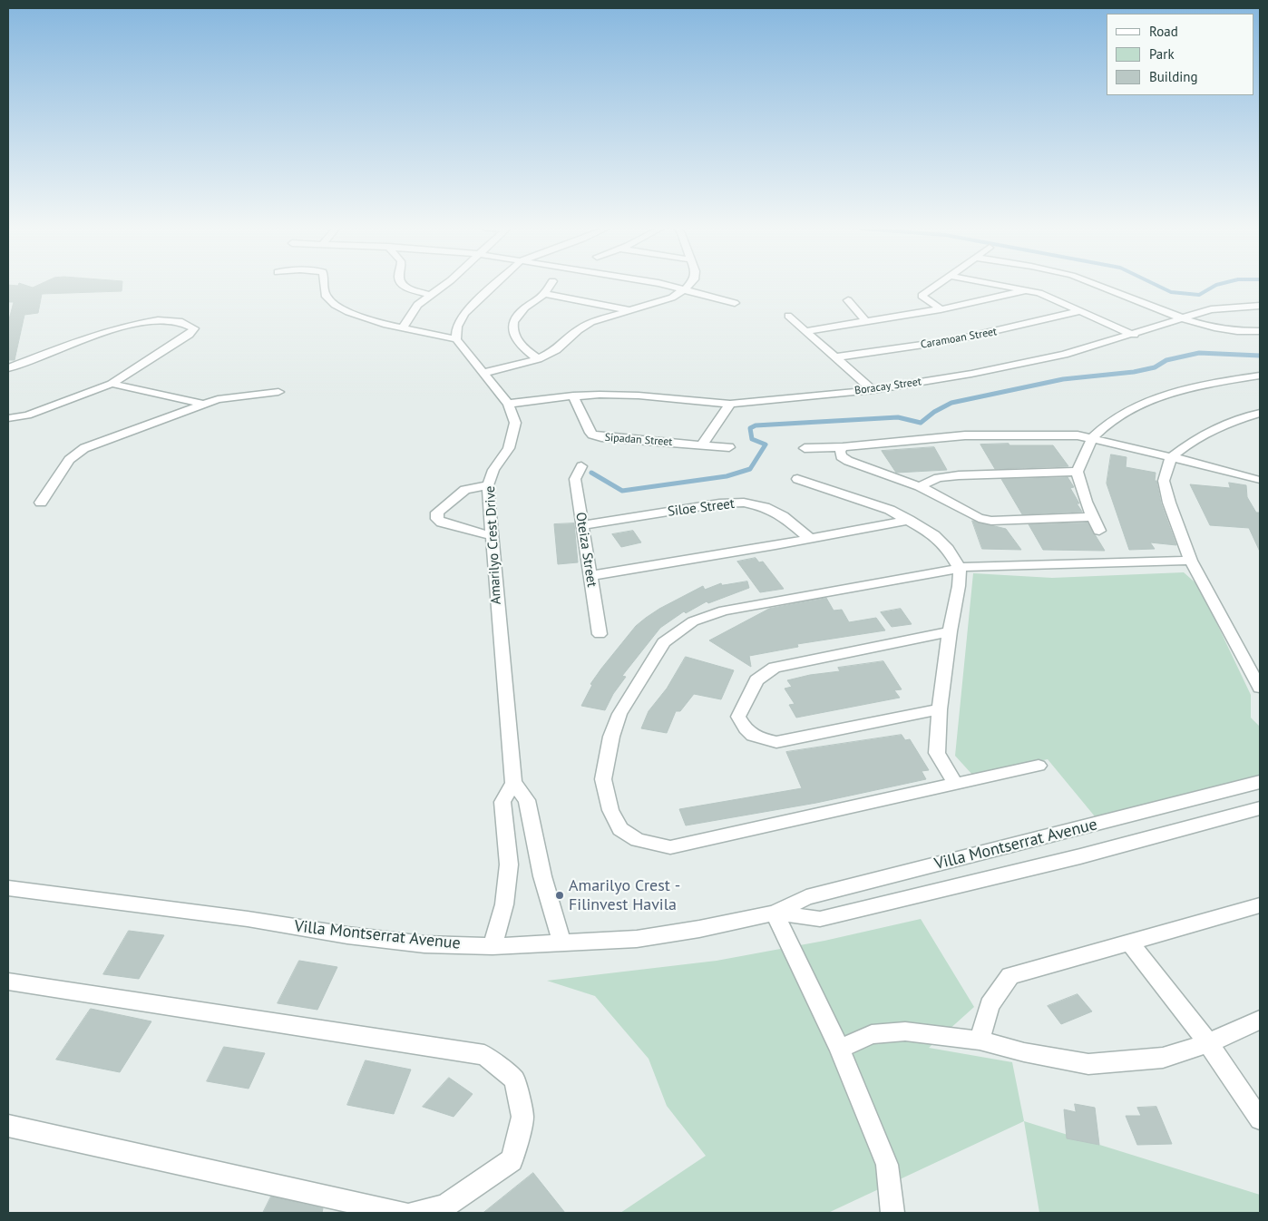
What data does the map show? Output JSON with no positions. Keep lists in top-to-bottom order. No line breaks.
{"streets":{"street":["Caramoan Street","Boracay Street","Sipadan Street","Siloe Street","Amarilyo Crest Drive","Oteiza Street","Villa Montserrat Avenue"]},"crossings":[["Boracay Street","Sipadan Street"],["Boracay Street","Amarilyo Crest Drive"],["Siloe Street","Oteiza Street"]],"places":["Amarilyo Crest - Filinvest Havila"],"legend":["Road","Park","Building"]}
